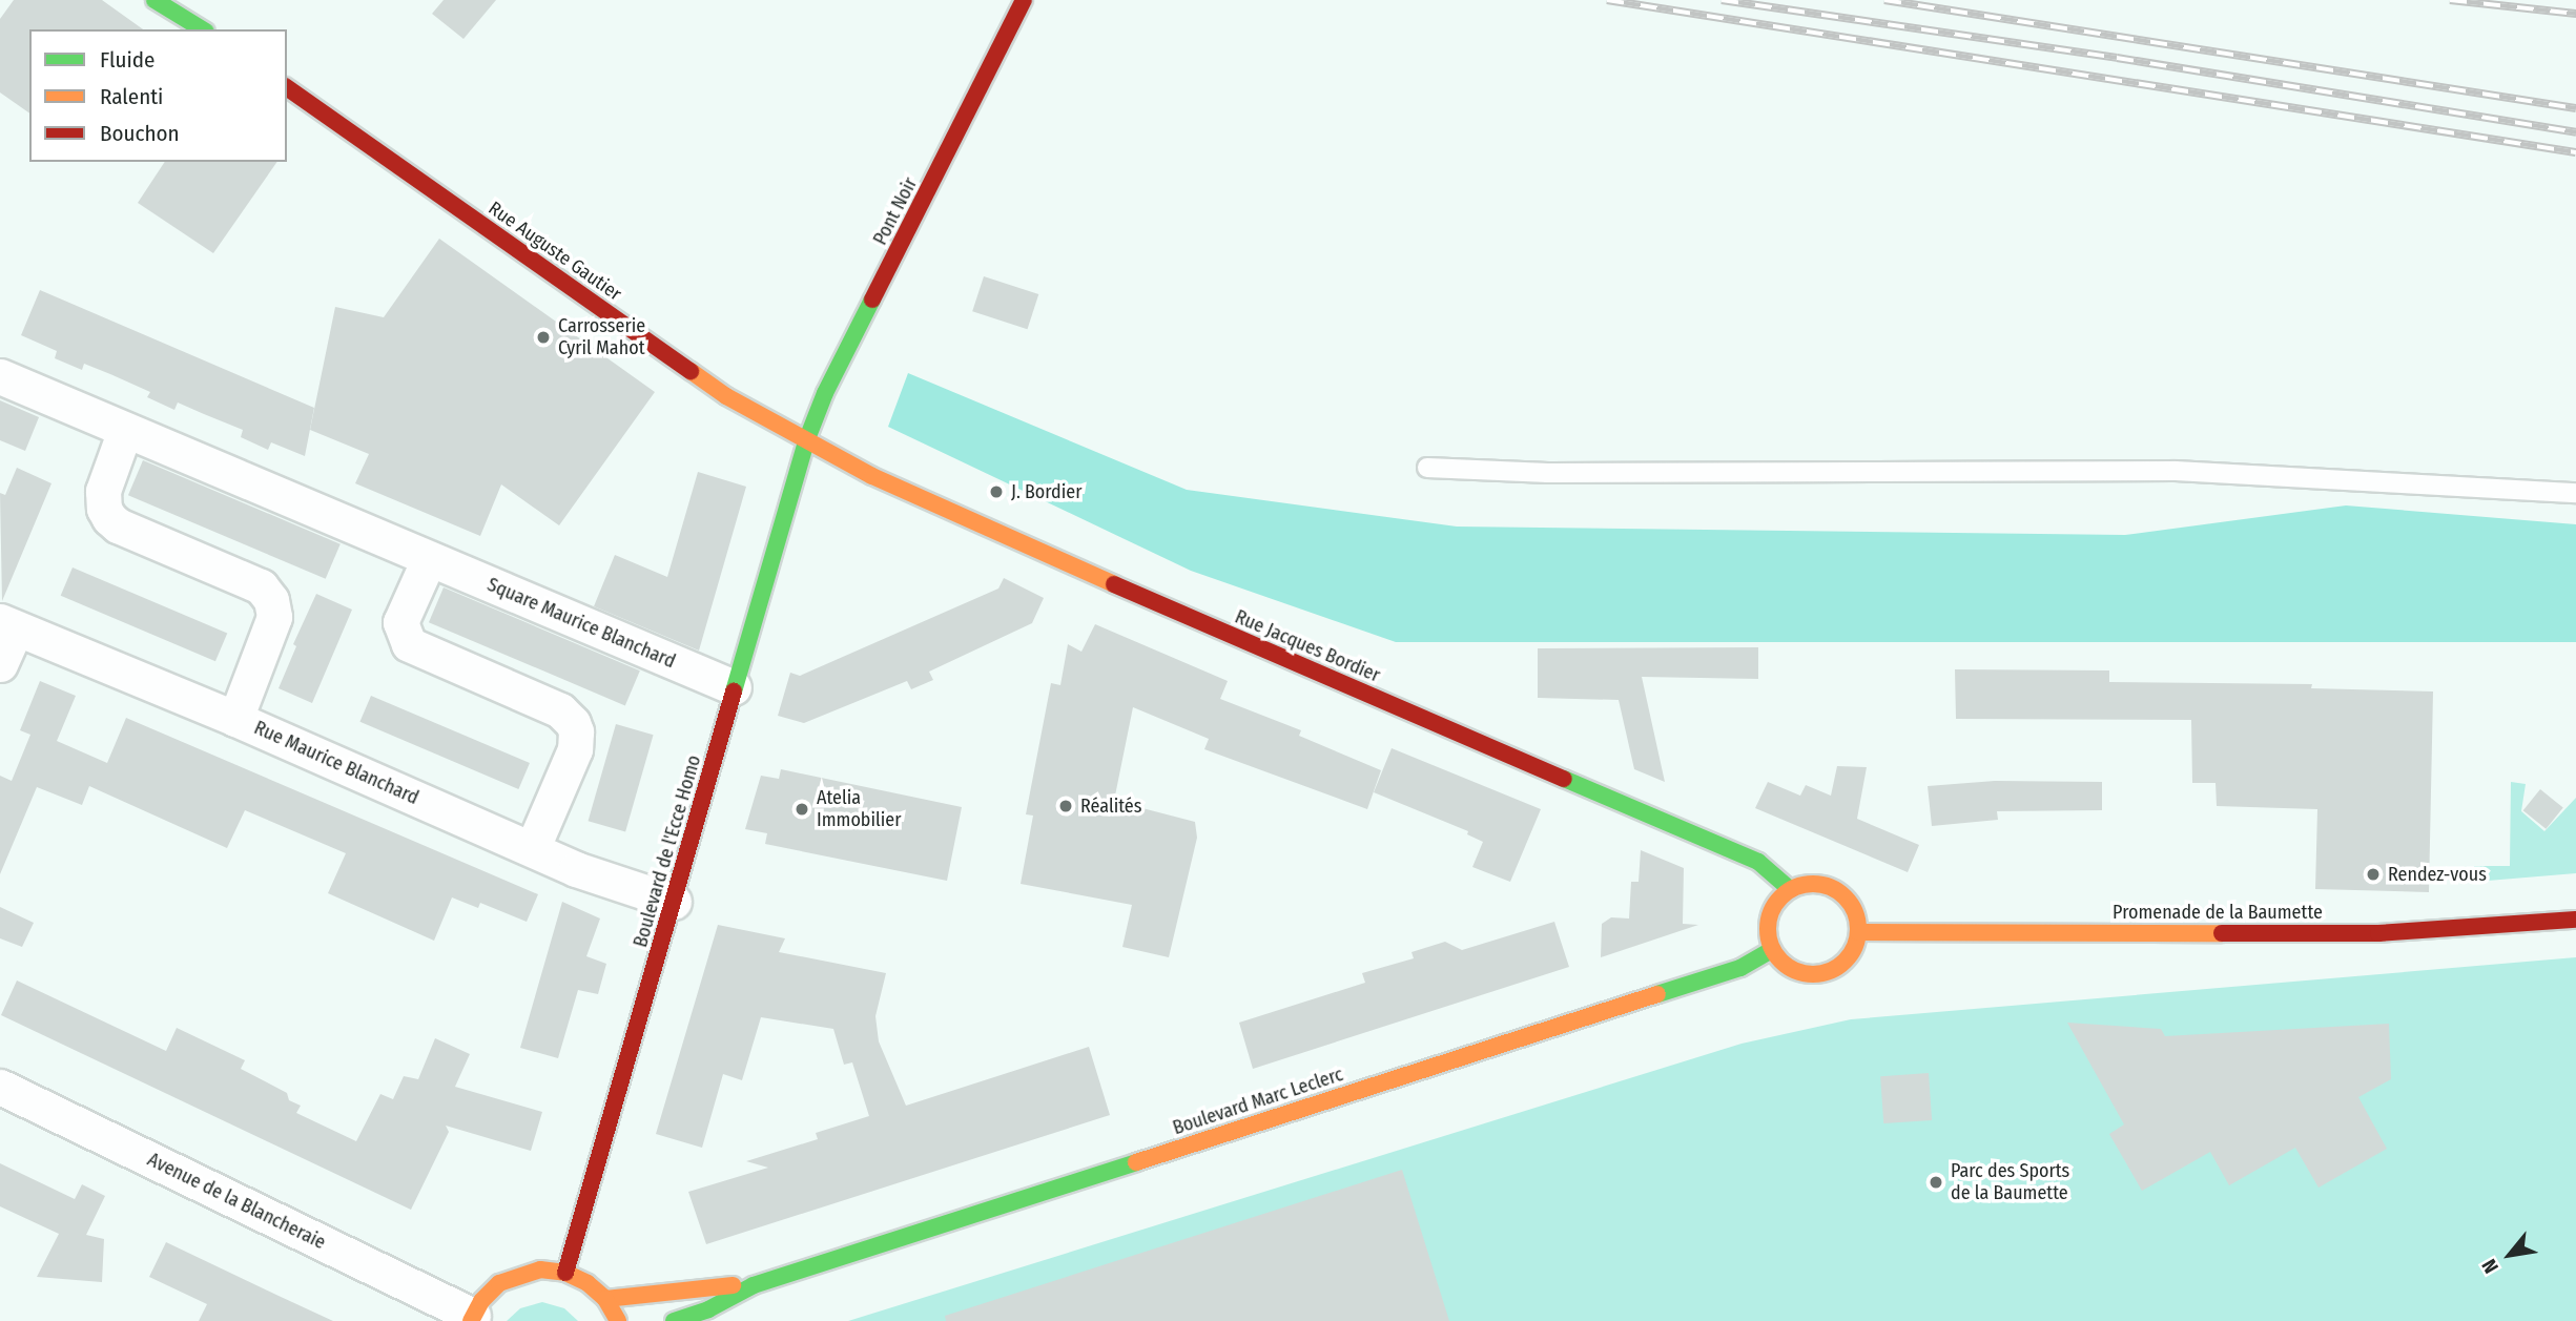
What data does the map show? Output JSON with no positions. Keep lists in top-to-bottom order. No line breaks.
{"streets":{"street":["Pont Noir","Rue Auguste Gautier","Square Maurice Blanchard","Rue Jacques Bordier","Rue Maurice Blanchard","Boulevard de l'Ecce Homo","Promenade de la Baumette","Boulevard Marc Leclerc","Avenue de la Blancheraie"]},"crossings":[["Pont Noir","Rue Auguste Gautier"],["Pont Noir","Rue Jacques Bordier"],["Pont Noir","Boulevard de l'Ecce Homo"],["Rue Auguste Gautier","Rue Jacques Bordier"],["Rue Auguste Gautier","Boulevard de l'Ecce Homo"],["Square Maurice Blanchard","Boulevard de l'Ecce Homo"],["Rue Jacques Bordier","Boulevard de l'Ecce Homo"],["Rue Jacques Bordier","Promenade de la Baumette"],["Rue Jacques Bordier","Boulevard Marc Leclerc"],["Rue Maurice Blanchard","Boulevard de l'Ecce Homo"],["Promenade de la Baumette","Boulevard Marc Leclerc"]],"places":["Carrosserie Cyril Mahot","J. Bordier","Réalités","Atelia Immobilier","Rendez-vous","Parc des Sports de la Baumette"],"legend":["Fluide","Ralenti","Bouchon"],"north":"bottom left"}
